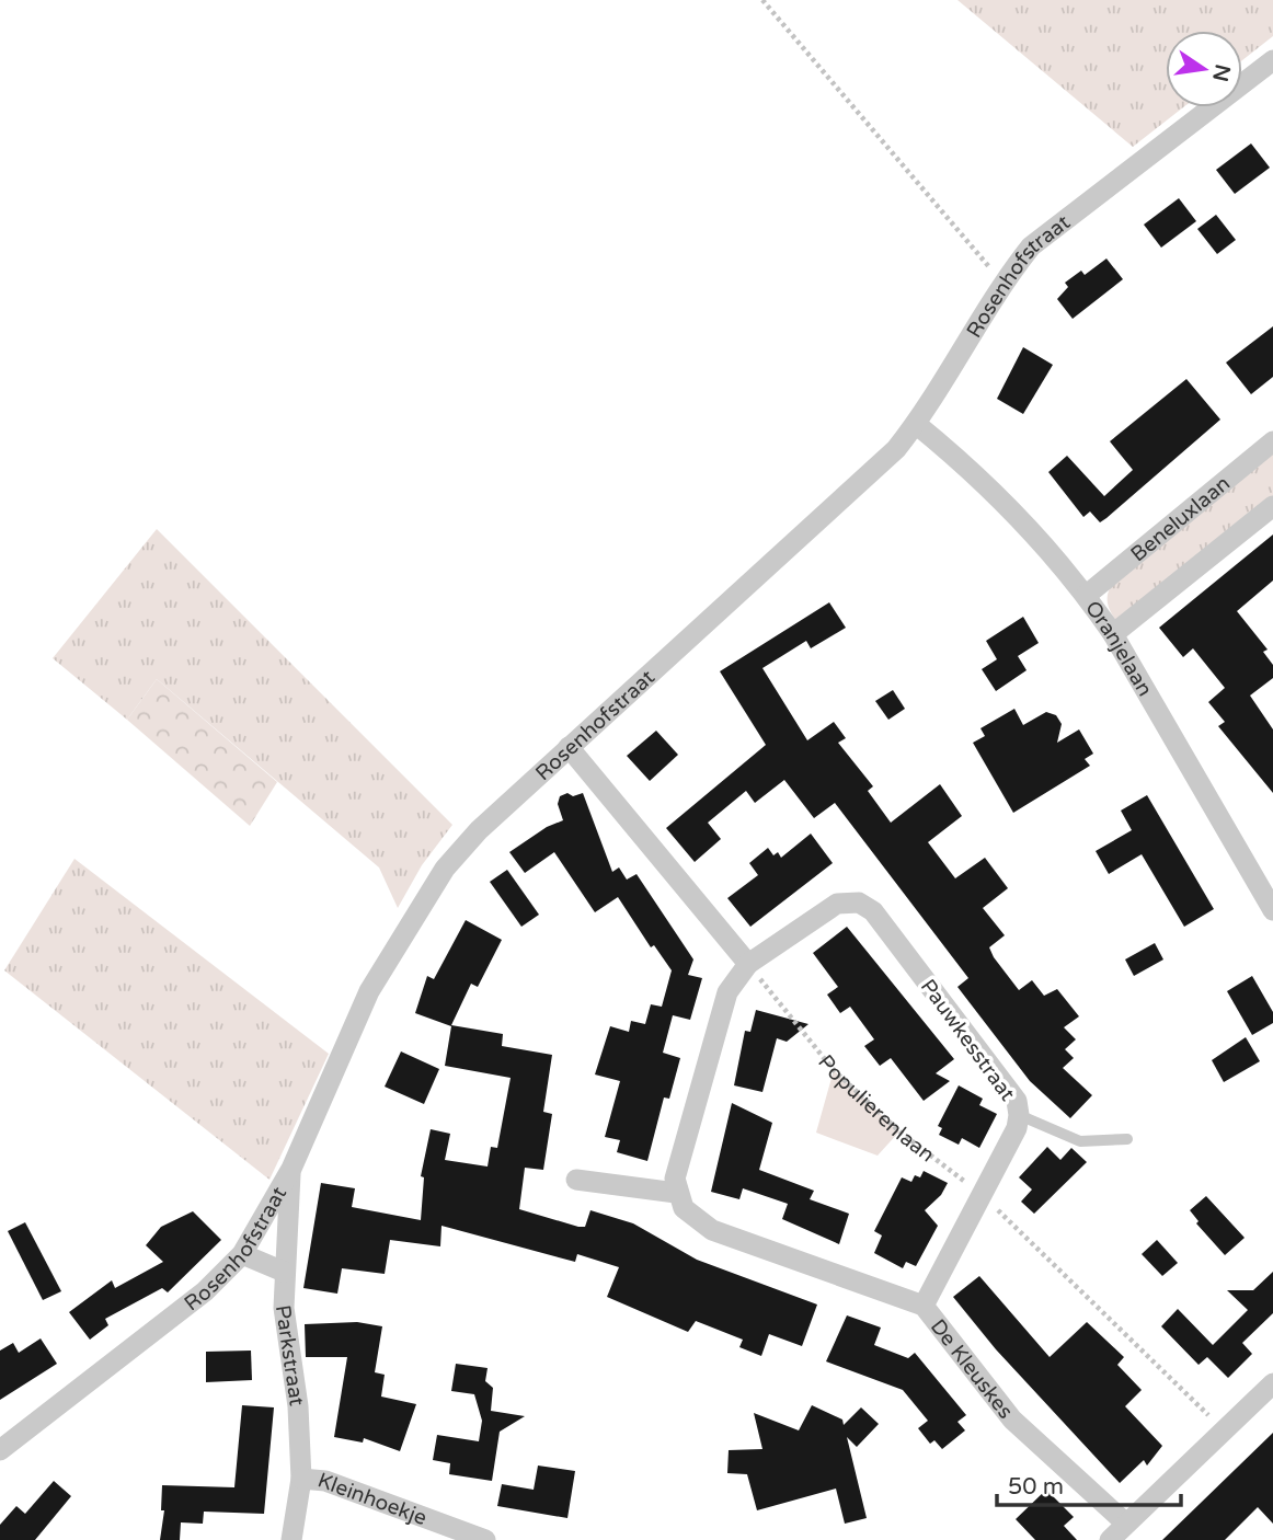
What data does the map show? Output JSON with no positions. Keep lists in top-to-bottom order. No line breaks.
{"streets":{"street":["Rosenhofstraat","Beneluxlaan","Oranjelaan","Pauwkesstraat","Parkstraat","De Kleuskes","Kleinhoekje"],"path":["Populierenlaan"]},"crossings":[["Rosenhofstraat","Oranjelaan"],["Rosenhofstraat","Parkstraat"],["Beneluxlaan","Oranjelaan"],["Pauwkesstraat","Populierenlaan"],["Pauwkesstraat","De Kleuskes"],["Parkstraat","Kleinhoekje"]],"scale_bar":"50 m","north":"right"}
